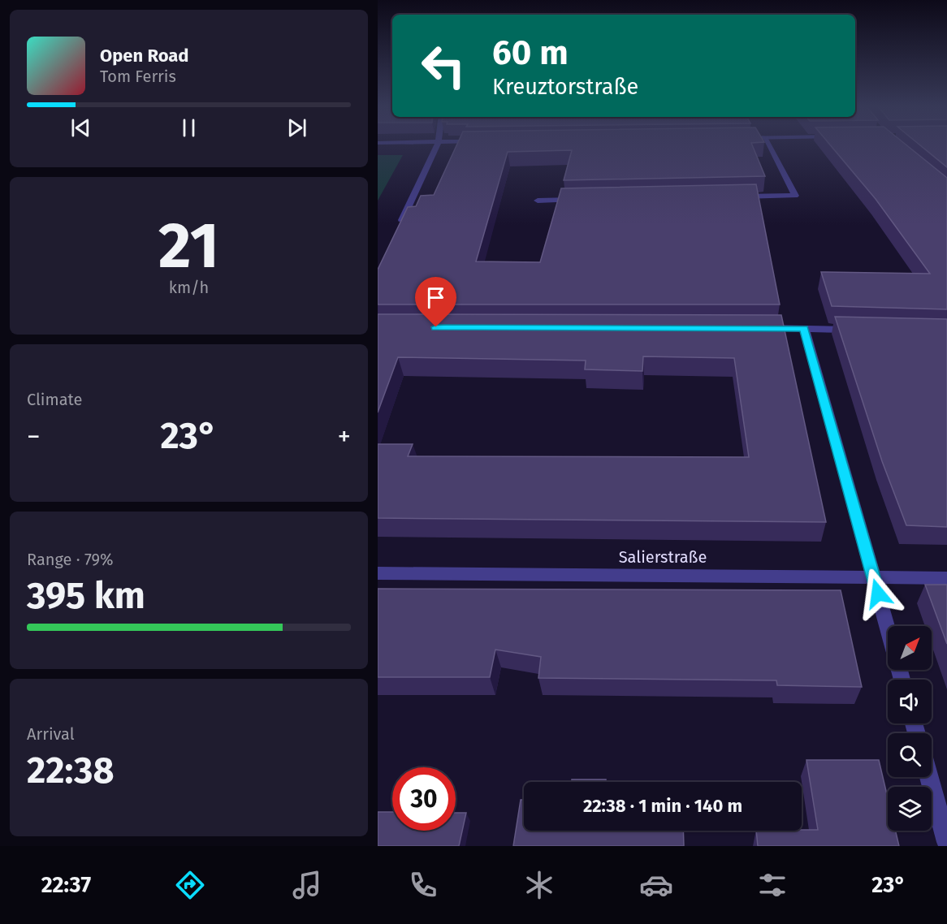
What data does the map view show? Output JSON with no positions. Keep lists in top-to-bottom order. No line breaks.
{"streets":{"street":["Salierstraße"]},"north":"top right","page":{"turn":["60 m","Kreuztorstraße"],"song":["Open Road","Tom Ferris"],"tile":[["21","km/h"],"Climate",["Range · 79%","395 km"],["Arrival","22:38"]],"heat":["−","23°","+"],"limit":"30","trip":"22:38 · 1 min · 140 m","tabs":["22:37","23°"]}}
